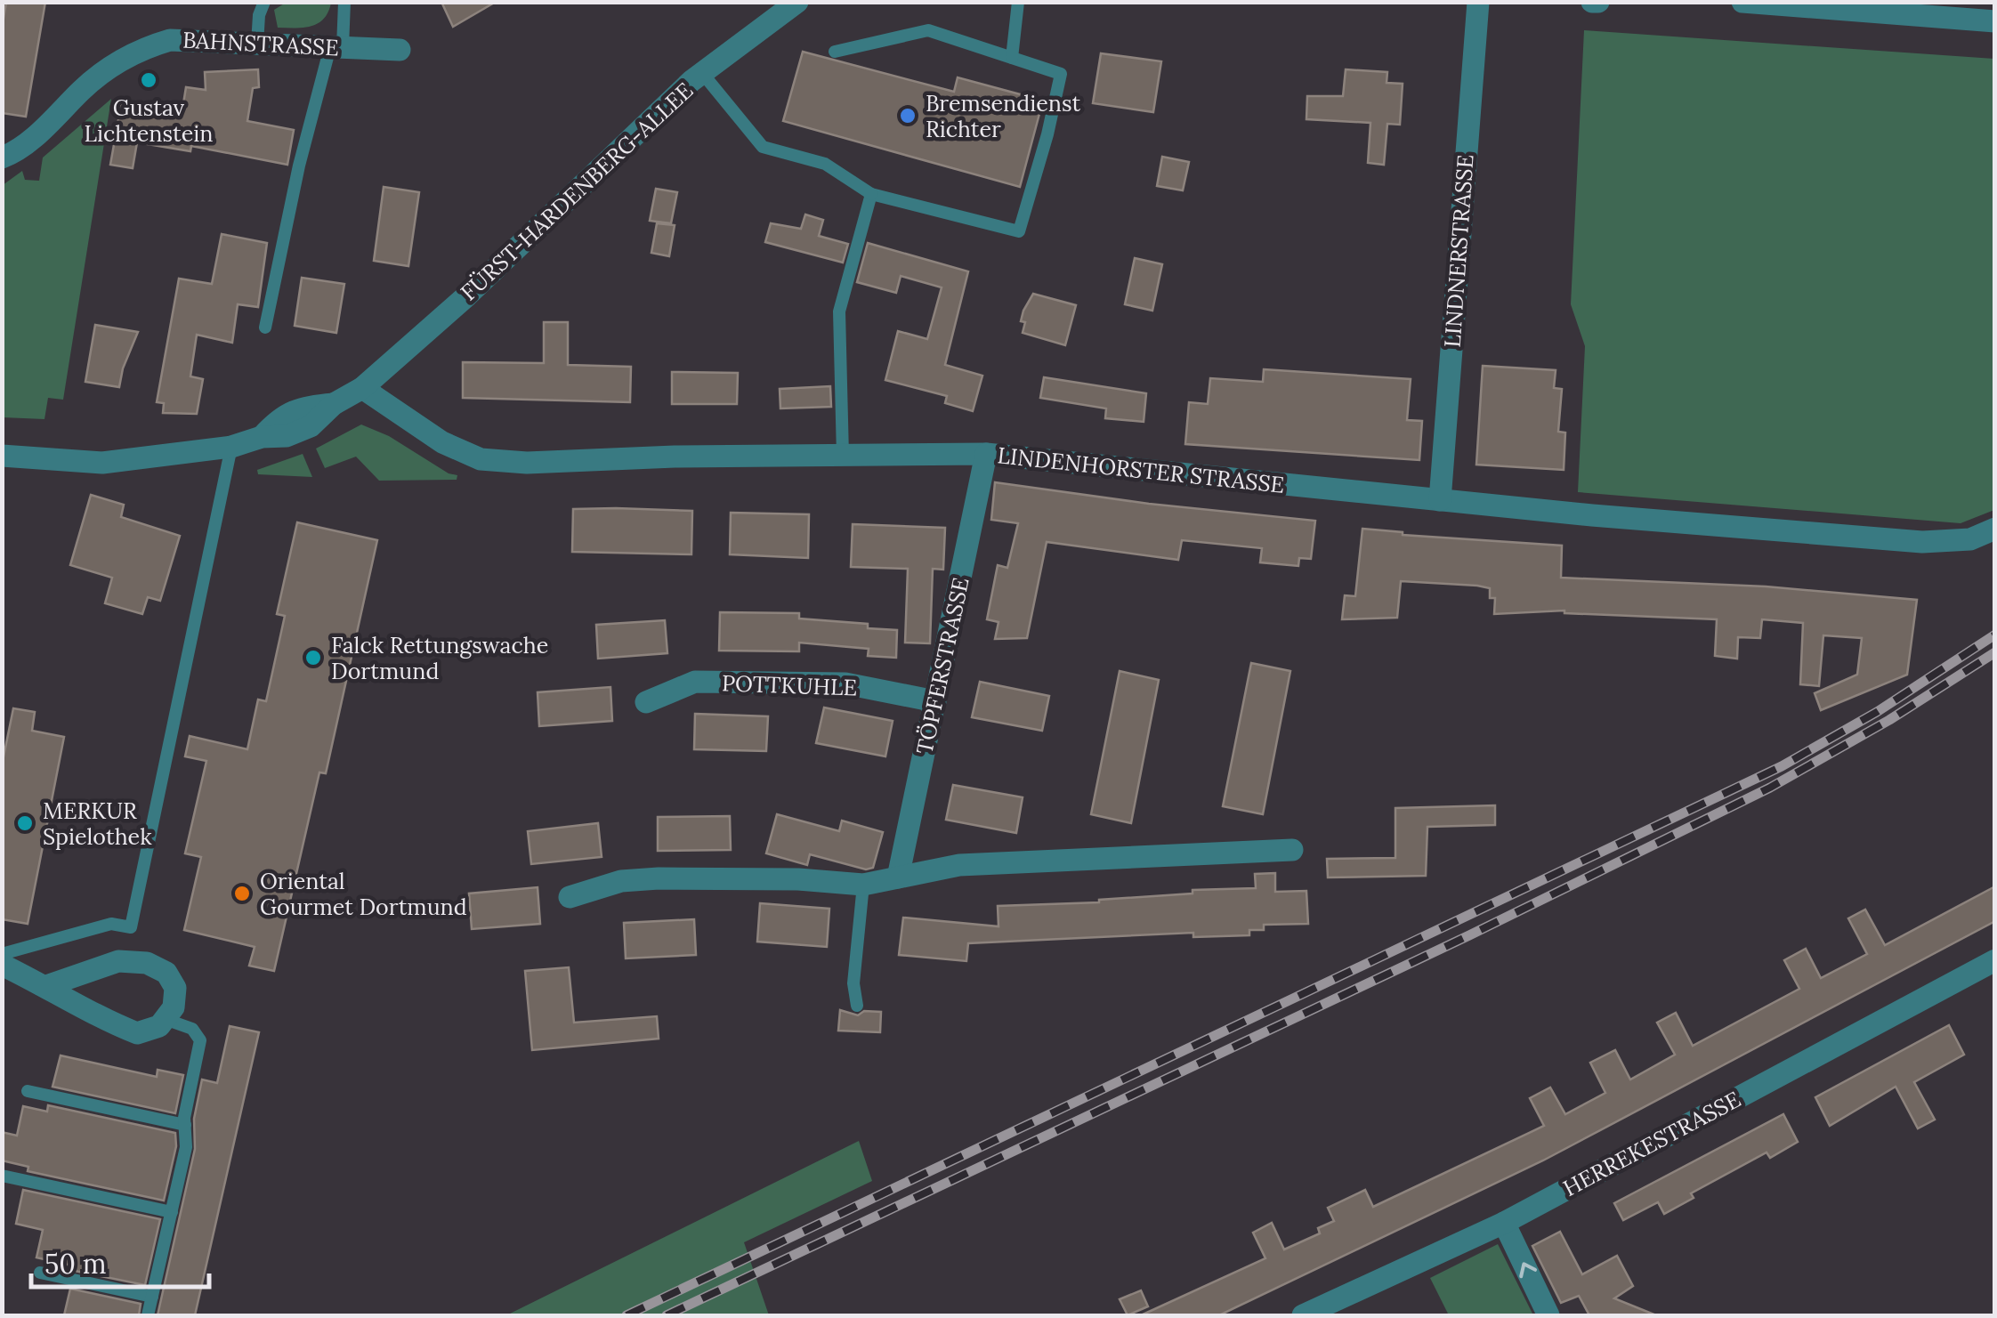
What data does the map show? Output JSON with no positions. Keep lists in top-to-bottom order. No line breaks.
{"streets":{"street":["BAHNSTRASSE","FÜRST-HARDENBERG-ALLEE","LINDNERSTRASSE","LINDENHORSTER STRASSE","TÖPFERSTRASSE","POTTKUHLE","HERREKESTRASSE"]},"crossings":[["FÜRST-HARDENBERG-ALLEE","LINDENHORSTER STRASSE"],["LINDNERSTRASSE","LINDENHORSTER STRASSE"],["LINDENHORSTER STRASSE","TÖPFERSTRASSE"],["TÖPFERSTRASSE","POTTKUHLE"]],"places":["Gustav Lichtenstein","Bremsendienst Richter","Falck Rettungswache Dortmund","MERKUR Spielothek","Oriental Gourmet Dortmund"],"scale_bar":"50 m"}
